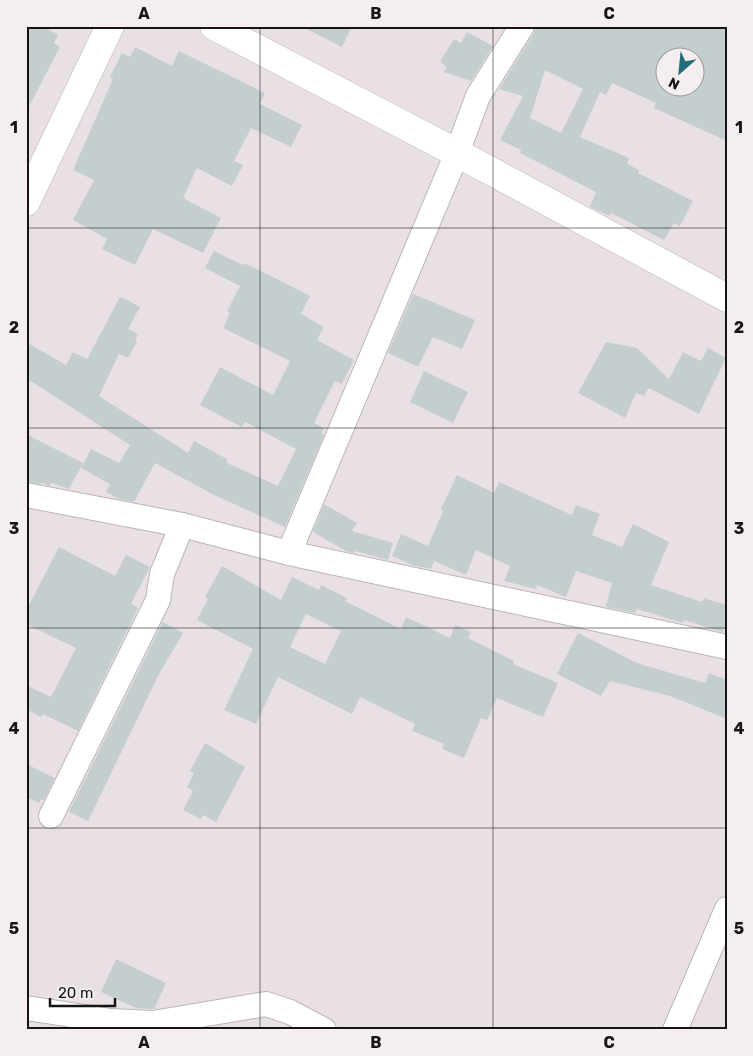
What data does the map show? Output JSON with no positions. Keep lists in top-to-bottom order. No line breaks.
{"scale_bar":"20 m","north":"bottom left","grid":{"columns":["A","B","C"],"rows":["1","2","3","4","5"]}}
